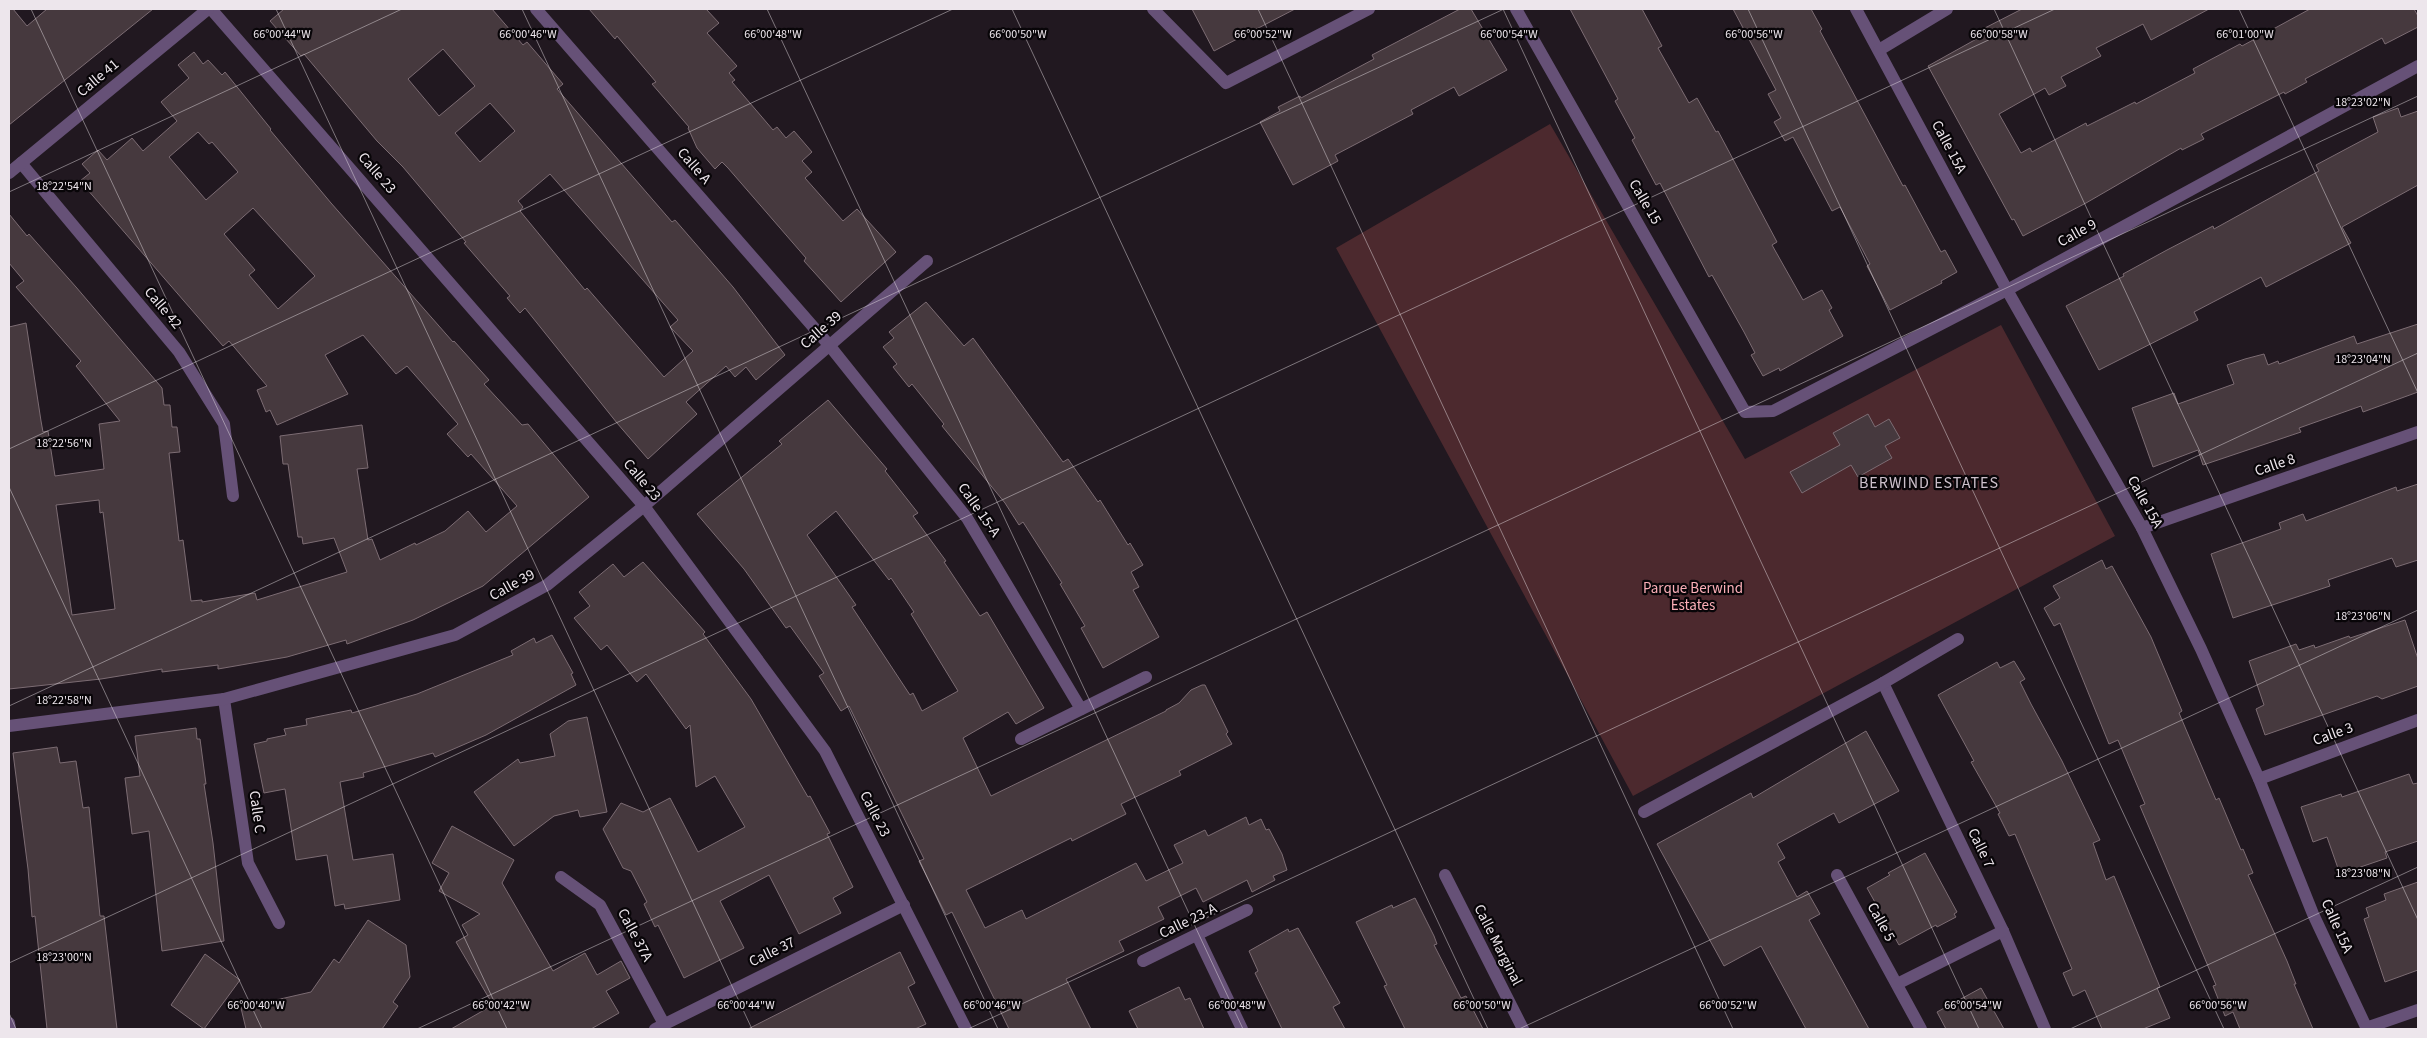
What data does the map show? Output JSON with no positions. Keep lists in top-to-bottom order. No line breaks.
{"streets":{"street":["Calle 41","Calle 15A","Calle A","Calle 23","Calle 15","Calle 9","Calle 42","Calle 39","Calle 8","Calle 15-A","Calle 3","Calle C","Calle 7","Calle 23-A","Calle 5","Calle 37A","Calle Marginal","Calle 37"]},"crossings":[["Calle 41","Calle 23"],["Calle 41","Calle 42"],["Calle 15A","Calle 9"],["Calle 15A","Calle 8"],["Calle 15A","Calle 3"],["Calle A","Calle 39"],["Calle A","Calle 15-A"],["Calle 23","Calle 39"],["Calle 23","Calle 37"],["Calle 15","Calle 9"],["Calle 39","Calle 15-A"],["Calle 39","Calle C"],["Calle 37A","Calle 37"]],"districts":["BERWIND ESTATES"],"parks":["Parque Berwind Estates"],"coordinates":["66°00'44\"W","66°00'46\"W","66°00'48\"W","66°00'50\"W","66°00'52\"W","66°00'54\"W","66°00'56\"W","66°00'58\"W","66°01'00\"W","18°23'02\"N","18°22'54\"N","18°23'04\"N","18°22'56\"N","18°23'06\"N","18°22'58\"N","18°23'08\"N","18°23'00\"N","66°00'40\"W","66°00'42\"W"]}
